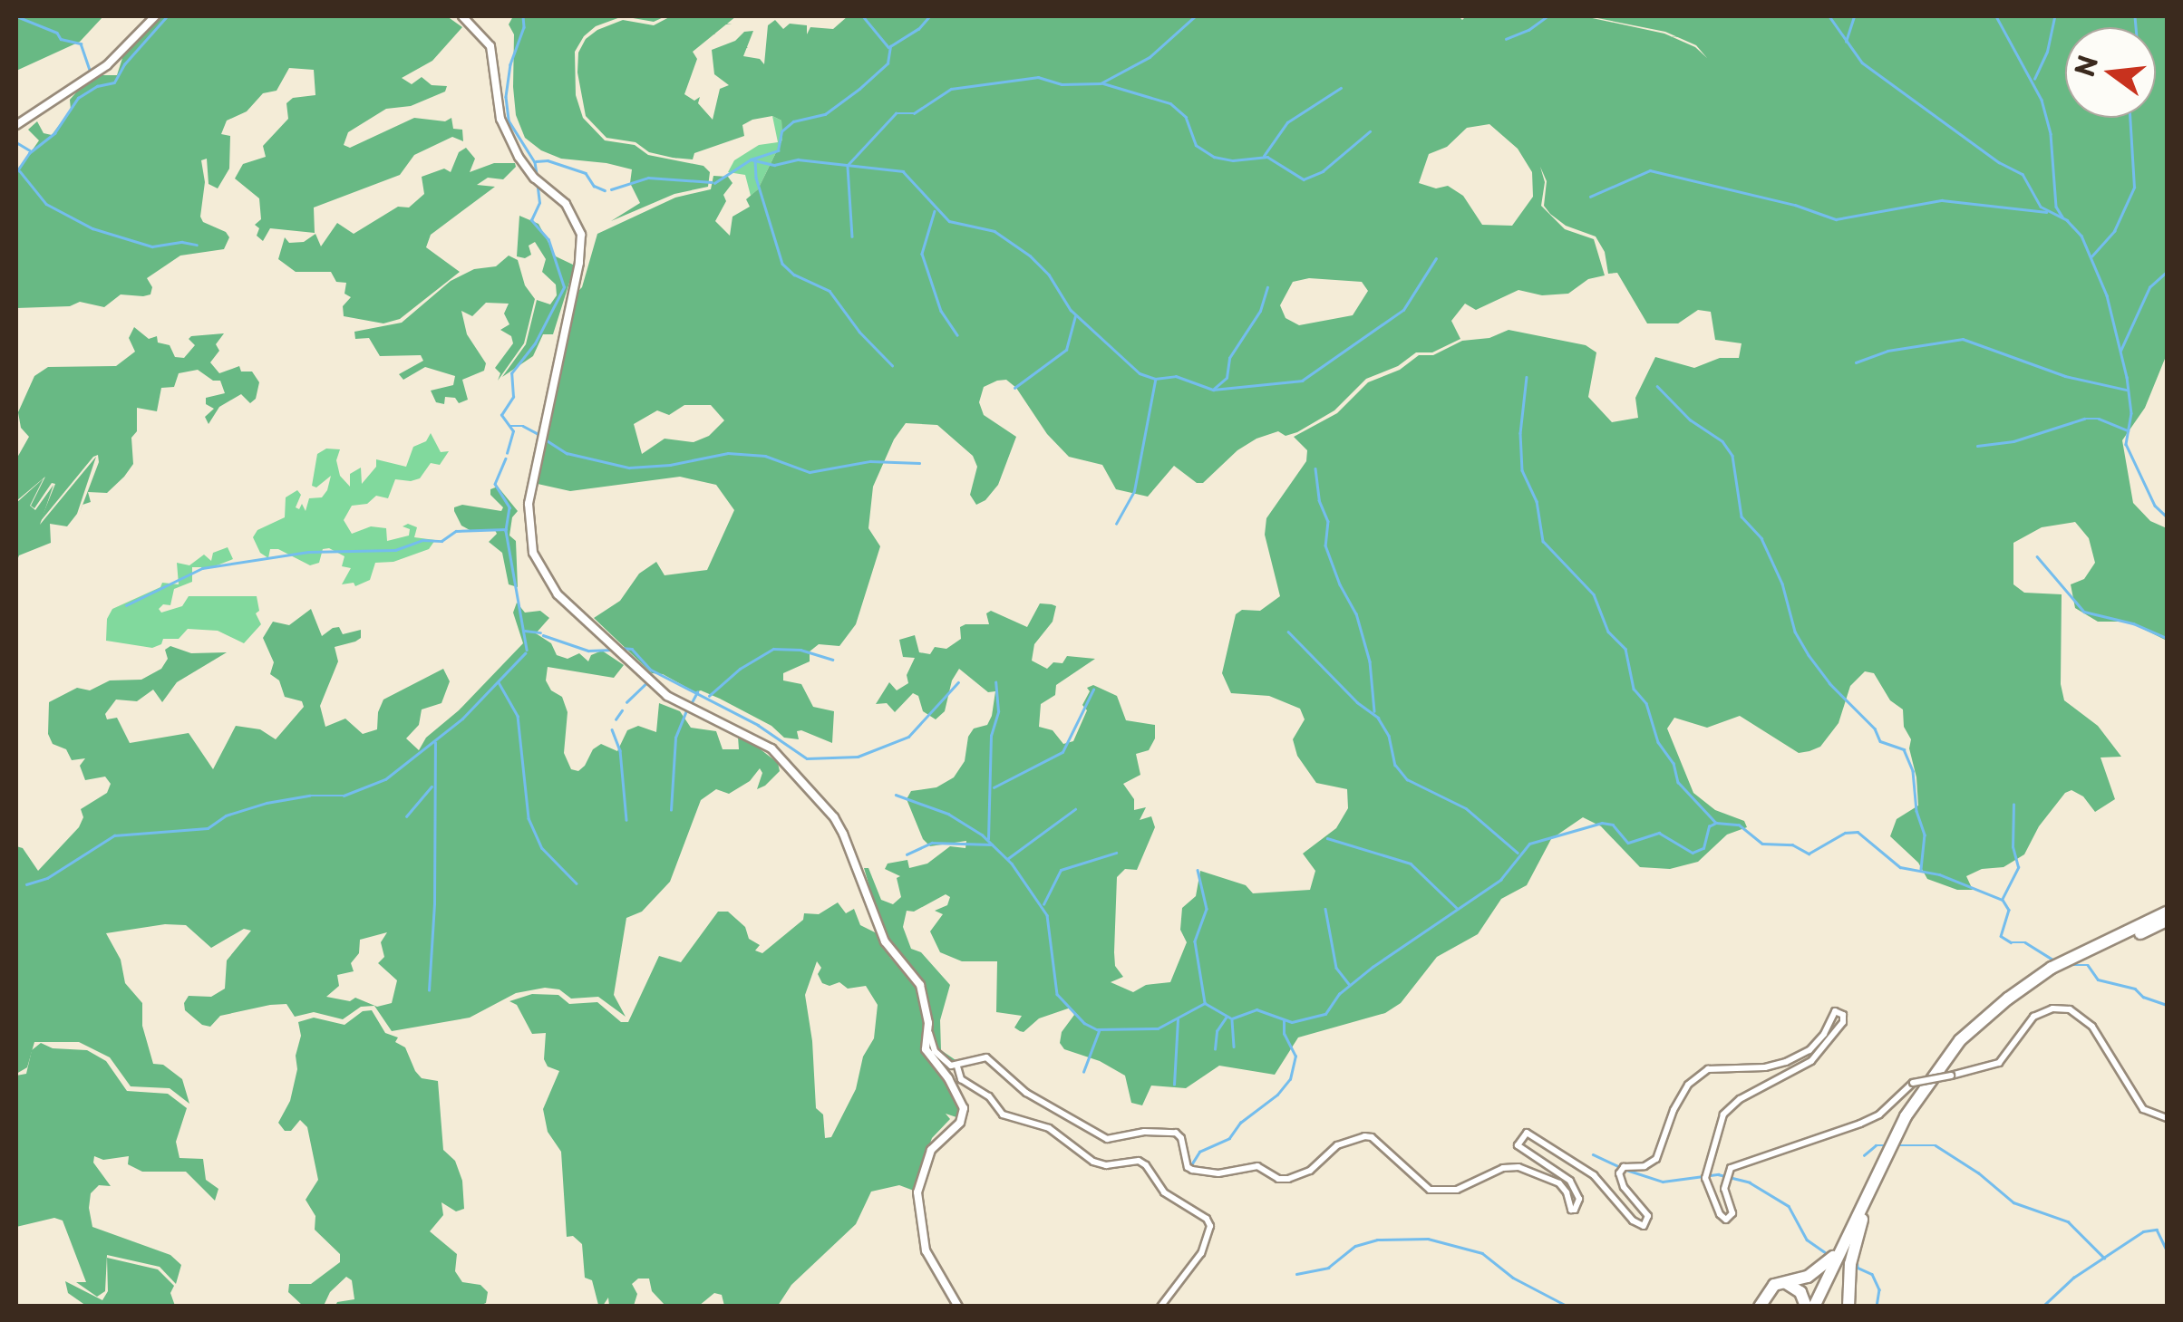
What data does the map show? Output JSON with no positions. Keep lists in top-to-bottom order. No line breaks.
{"north":"left"}
